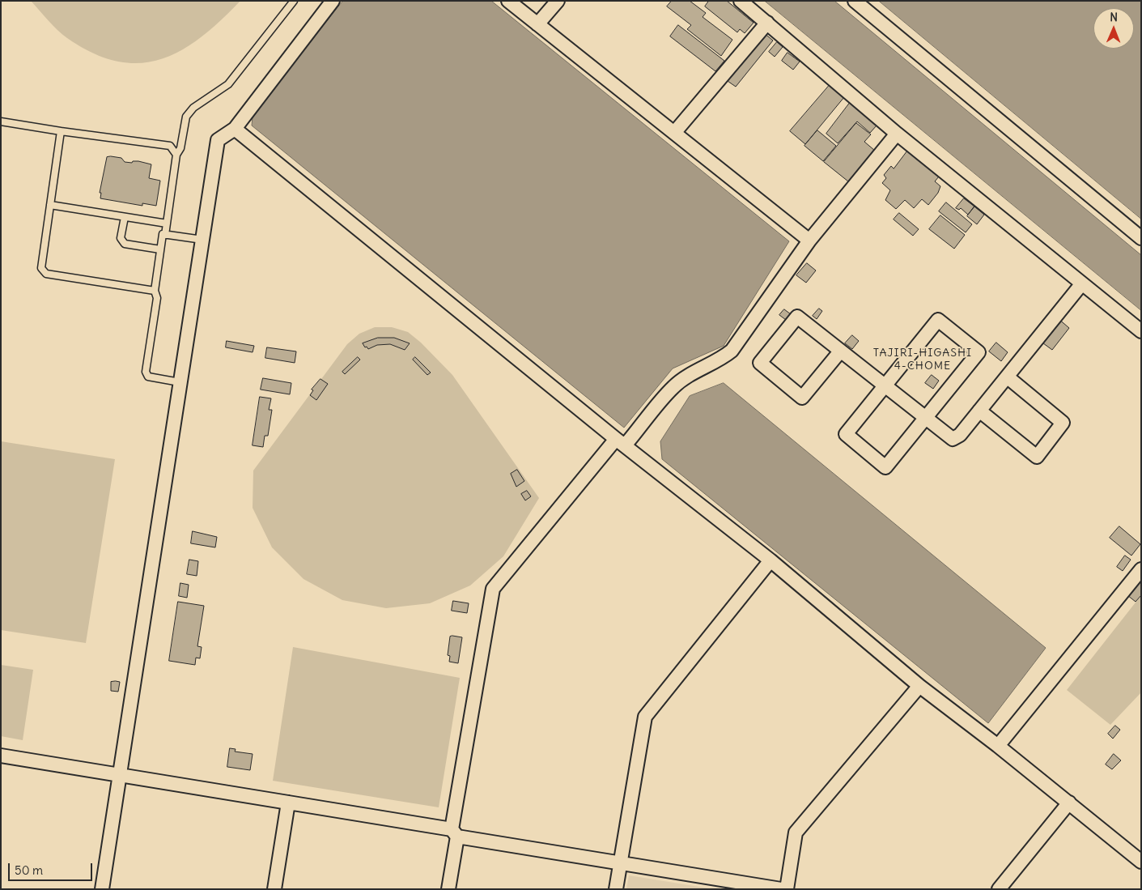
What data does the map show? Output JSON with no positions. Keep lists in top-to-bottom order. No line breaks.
{"districts":["TAJIRI-HIGASHI 4-CHOME"],"scale_bar":"50 m","north":"top"}
